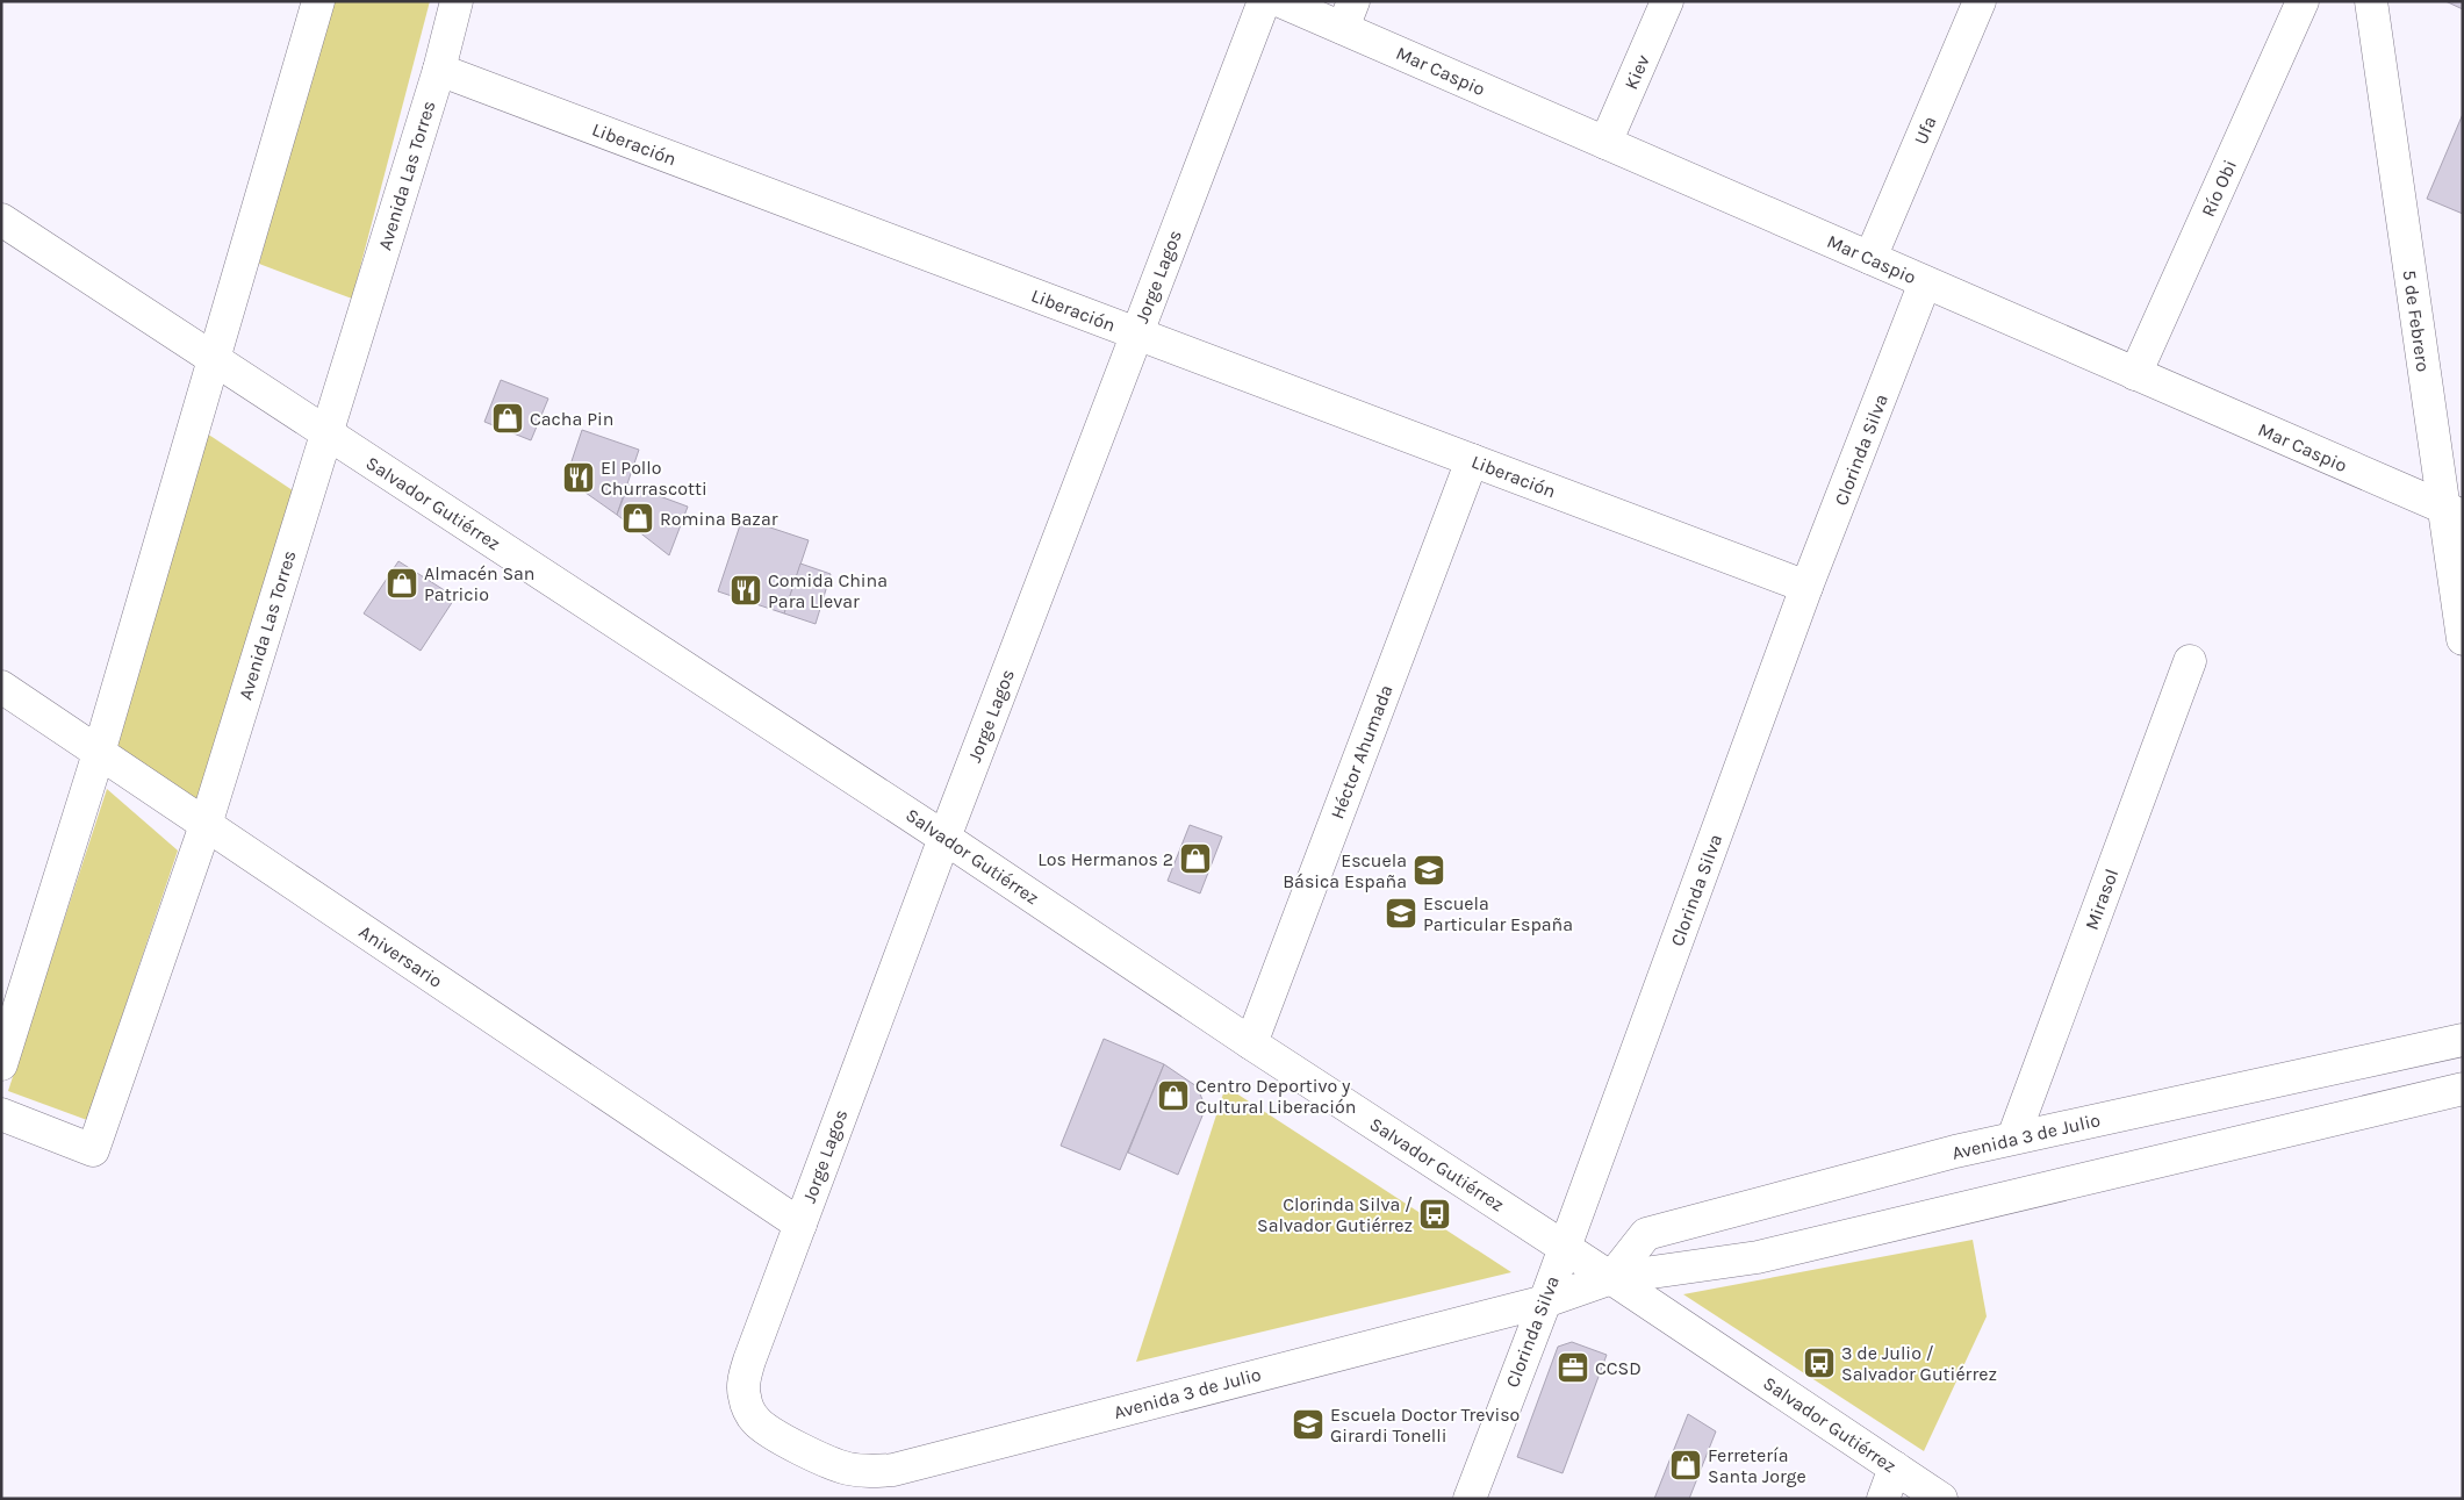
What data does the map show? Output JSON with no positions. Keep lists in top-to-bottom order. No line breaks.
{"streets":{"street":["Mar Caspio","Kiev","Ufa","Liberación","Avenida Las Torres","Río Obi","Jorge Lagos","5 de Febrero","Clorinda Silva","Salvador Gutiérrez","Héctor Ahumada","Mirasol","Aniversario","Avenida 3 de Julio"]},"crossings":[["Mar Caspio","Kiev"],["Mar Caspio","Ufa"],["Mar Caspio","Río Obi"],["Mar Caspio","5 de Febrero"],["Mar Caspio","Clorinda Silva"],["Liberación","Avenida Las Torres"],["Liberación","Jorge Lagos"],["Liberación","Clorinda Silva"],["Liberación","Héctor Ahumada"],["Avenida Las Torres","Salvador Gutiérrez"],["Avenida Las Torres","Aniversario"],["Jorge Lagos","Salvador Gutiérrez"],["Jorge Lagos","Aniversario"],["Jorge Lagos","Avenida 3 de Julio"],["Clorinda Silva","Salvador Gutiérrez"],["Clorinda Silva","Avenida 3 de Julio"],["Salvador Gutiérrez","Héctor Ahumada"],["Salvador Gutiérrez","Avenida 3 de Julio"],["Mirasol","Avenida 3 de Julio"]],"places":{"shop":["Cacha Pin","Romina Bazar","Almacén San Patricio","Los Hermanos 2","Centro Deportivo y Cultural Liberación","Ferretería Santa Jorge"],"restaurant":["El Pollo Churrascotti","Comida China Para Llevar"],"school or university":["Escuela Básica España","Escuela Particular España","Escuela Doctor Treviso Girardi Tonelli"],"bus stop":["Clorinda Silva / Salvador Gutiérrez","3 de Julio / Salvador Gutiérrez"],"office":["CCSD"]}}
